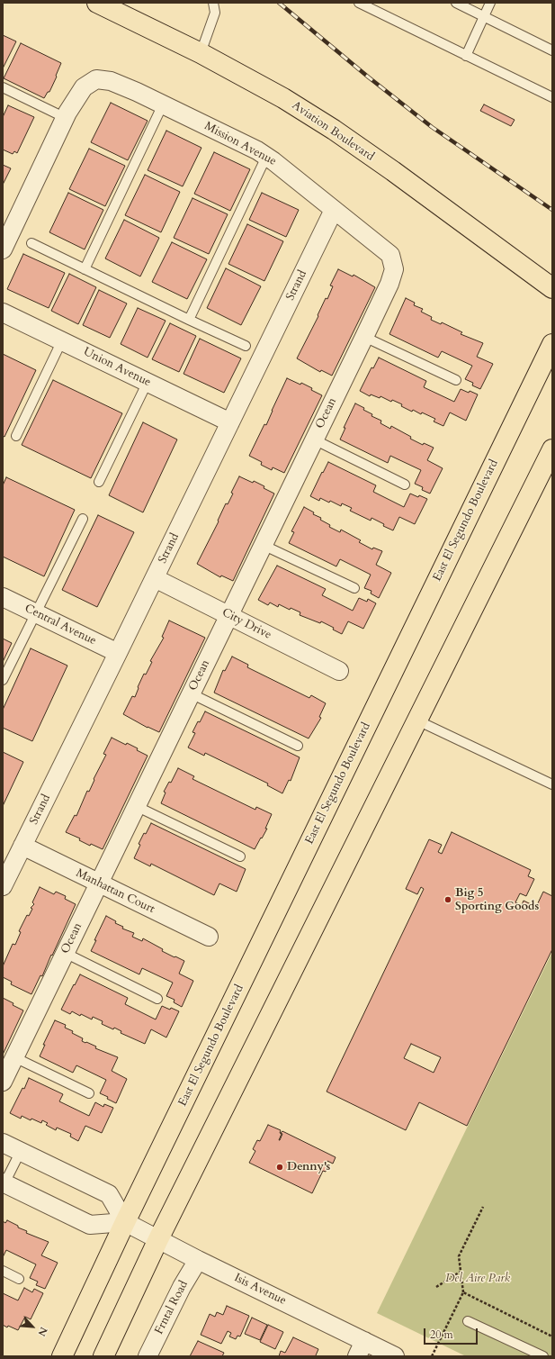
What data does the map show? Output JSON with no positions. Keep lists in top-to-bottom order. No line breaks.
{"streets":{"main road":["Aviation Boulevard","East El Segundo Boulevard"],"street":["Mission Avenue","Strand","Union Avenue","Ocean","City Drive","Central Avenue","Manhattan Court","Isis Avenue","Frntal Road"]},"crossings":[["Mission Avenue","Strand"],["Mission Avenue","Ocean"],["Strand","Union Avenue"],["Strand","City Drive"],["Strand","Central Avenue"],["Strand","Manhattan Court"],["Ocean","City Drive"],["Ocean","Manhattan Court"],["East El Segundo Boulevard","Isis Avenue"],["Isis Avenue","Frntal Road"]],"parks":["Del Aire Park"],"places":["Big 5 Sporting Goods","Denny's"],"scale_bar":"20 m","north":"bottom right"}
